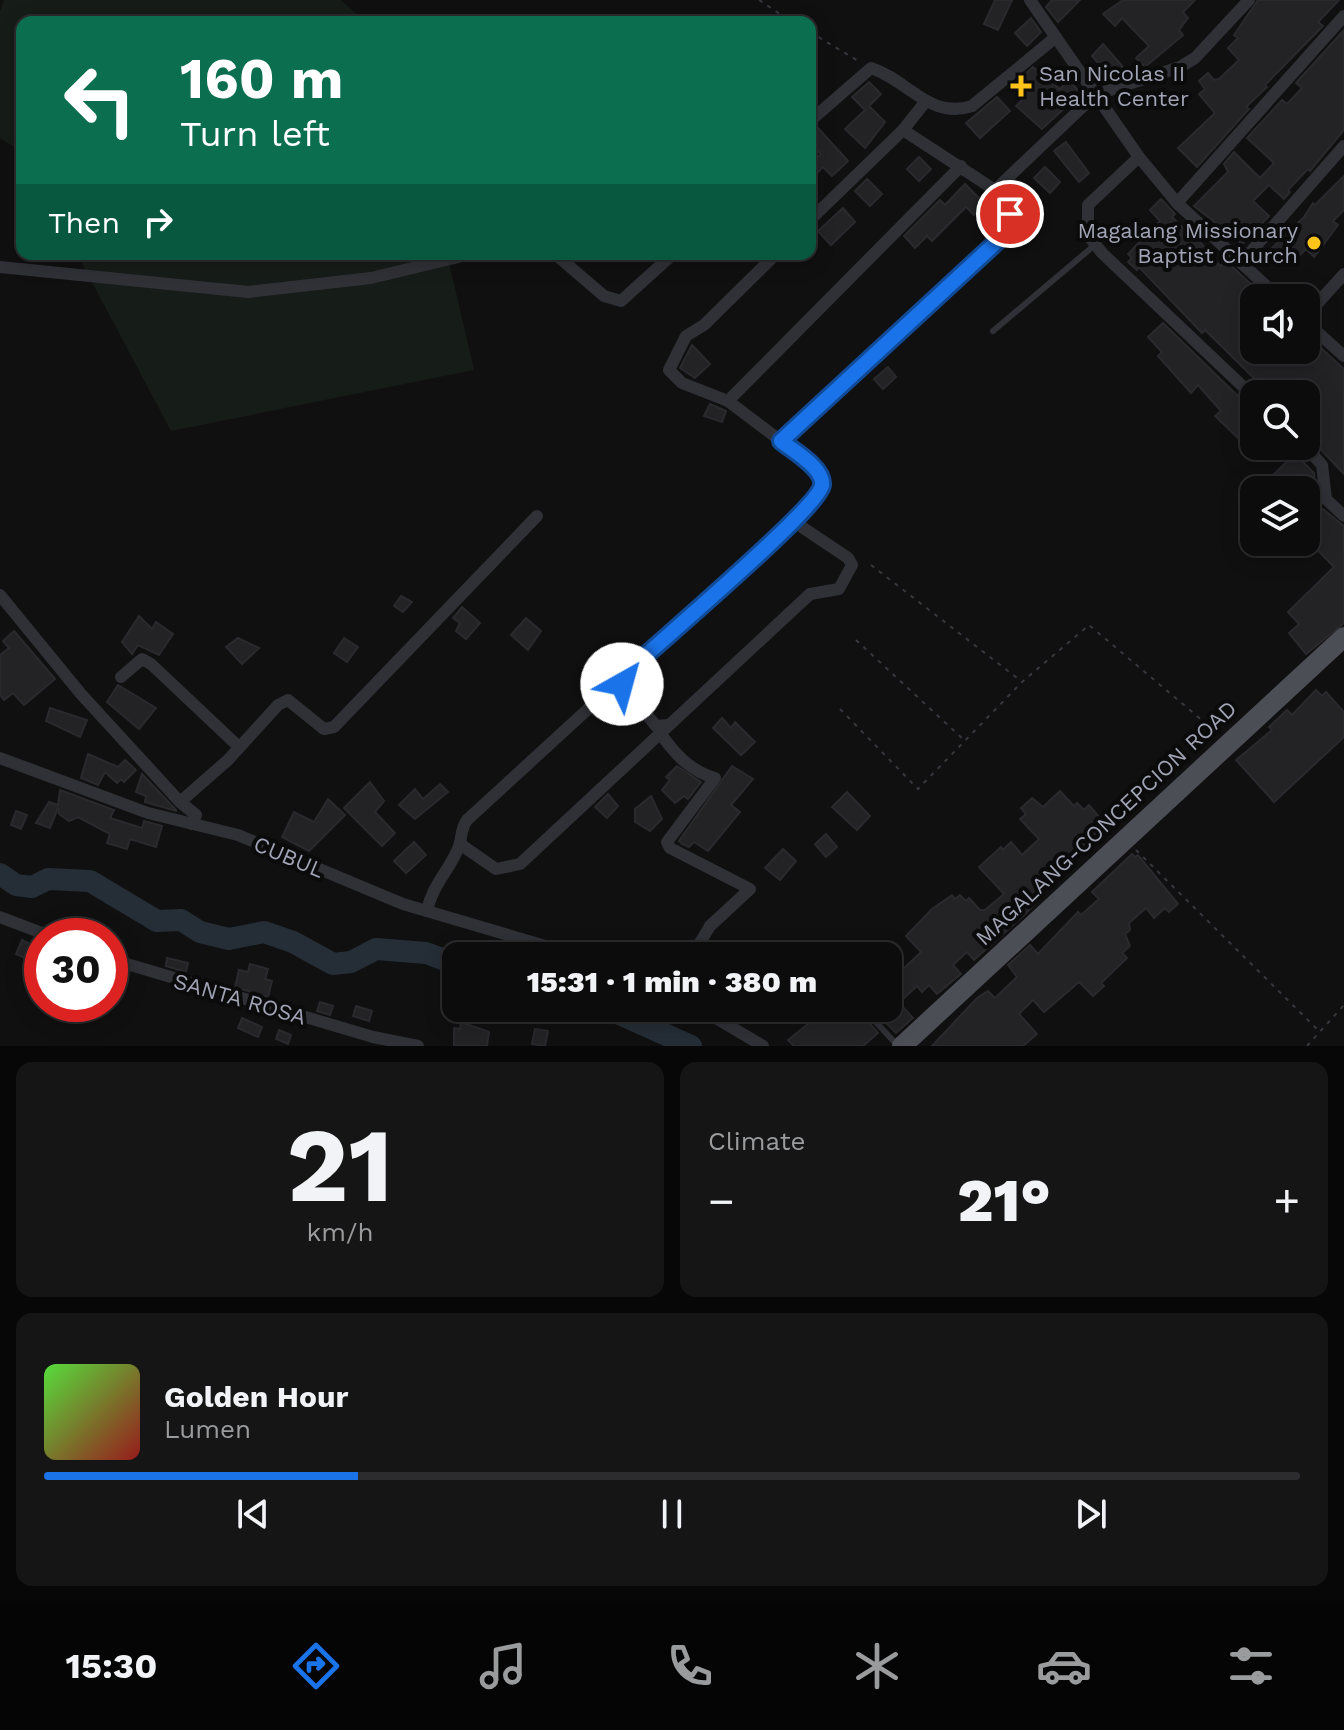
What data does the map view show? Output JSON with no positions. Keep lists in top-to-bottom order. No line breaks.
{"streets":{"main road":["MAGALANG-CONCEPCION ROAD"],"street":["CUBUL","SANTA ROSA"]},"places":{"health":["San Nicolas II Health Center"],"other":["Magalang Missionary Baptist Church"]},"page":{"turn":["160 m","Turn left"],"then":"Then","limit":"30","trip":"15:31 · 1 min · 380 m","tile":[["21","km/h"],"Climate"],"heat":["−","21°","+"],"song":["Golden Hour","Lumen"],"tabs":"15:30"}}
